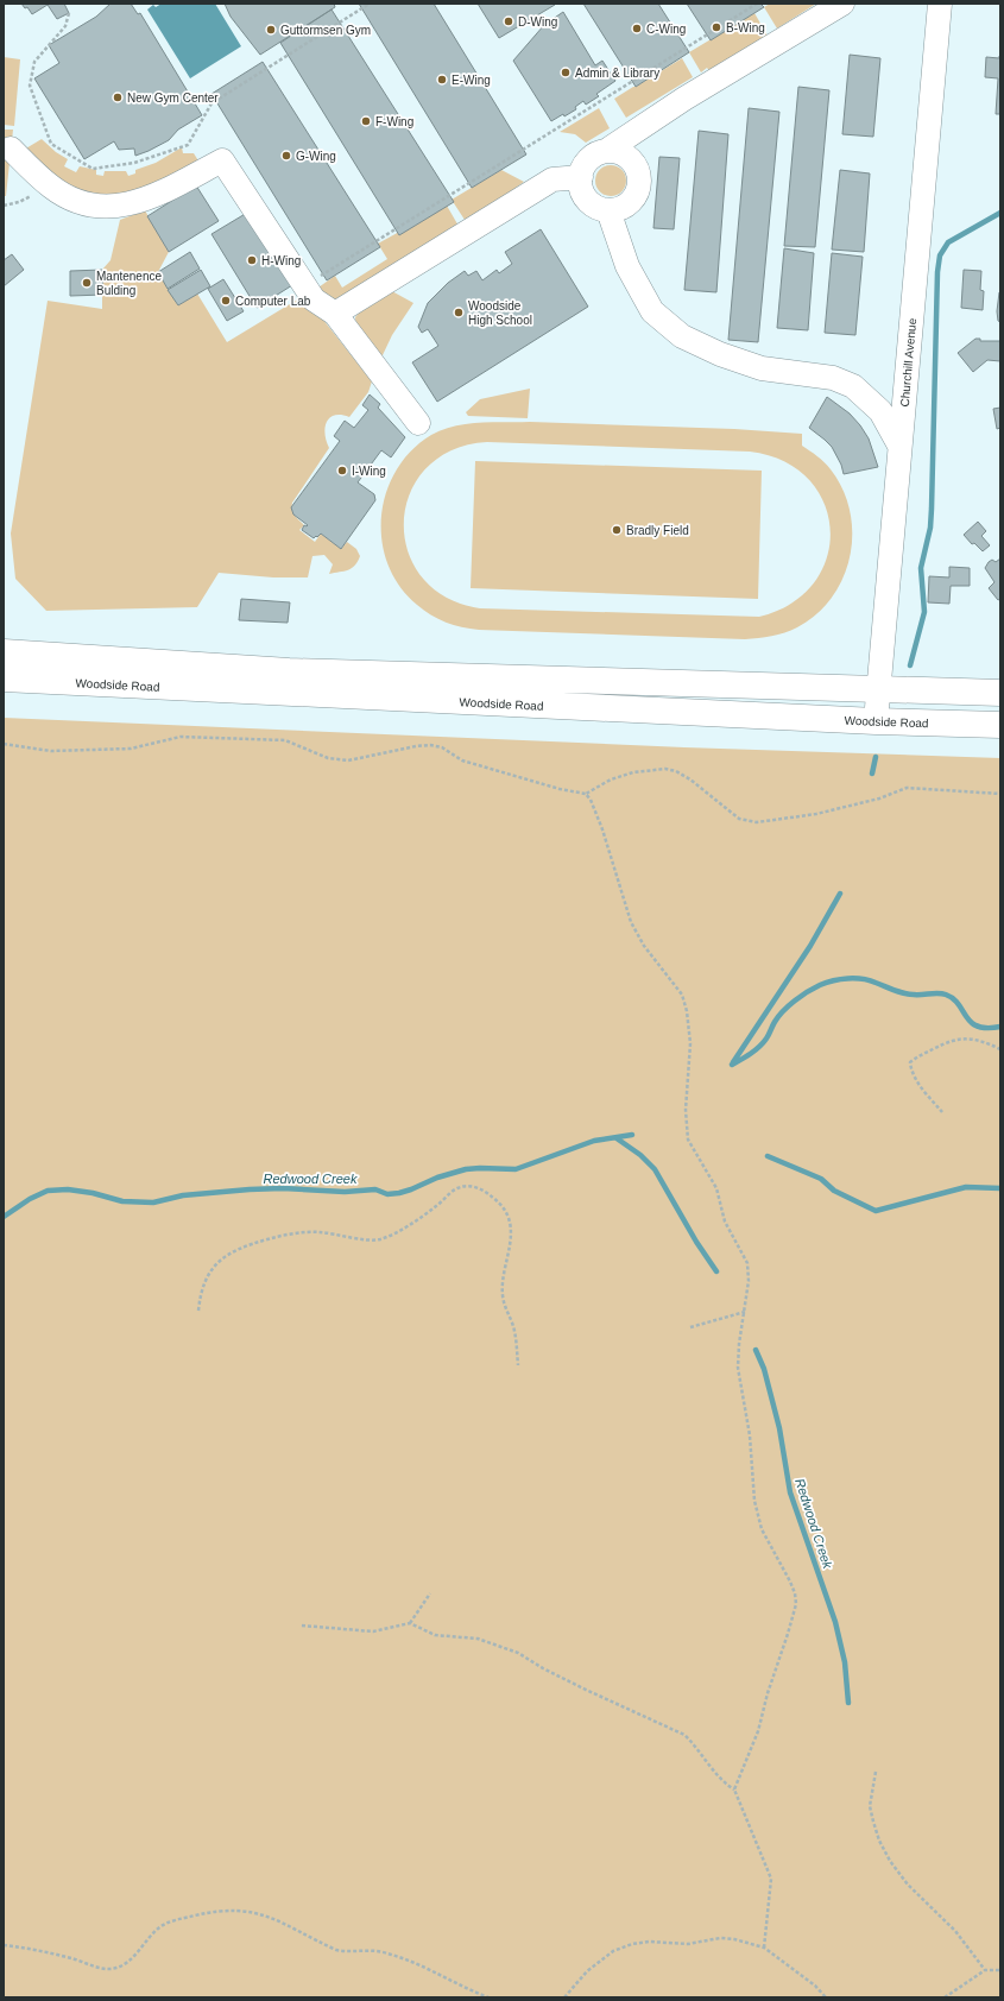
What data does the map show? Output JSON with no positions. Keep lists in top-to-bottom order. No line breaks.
{"streets":{"main road":["Woodside Road"],"street":["Churchill Avenue"]},"crossings":[["Churchill Avenue","Woodside Road"]],"water":["Redwood Creek"],"places":["D-Wing","B-Wing","C-Wing","Guttormsen Gym","Admin & Library","E-Wing","New Gym Center","F-Wing","G-Wing","H-Wing","Mantenence Bulding","Computer Lab","Woodside High School","I-Wing","Bradly Field"]}
